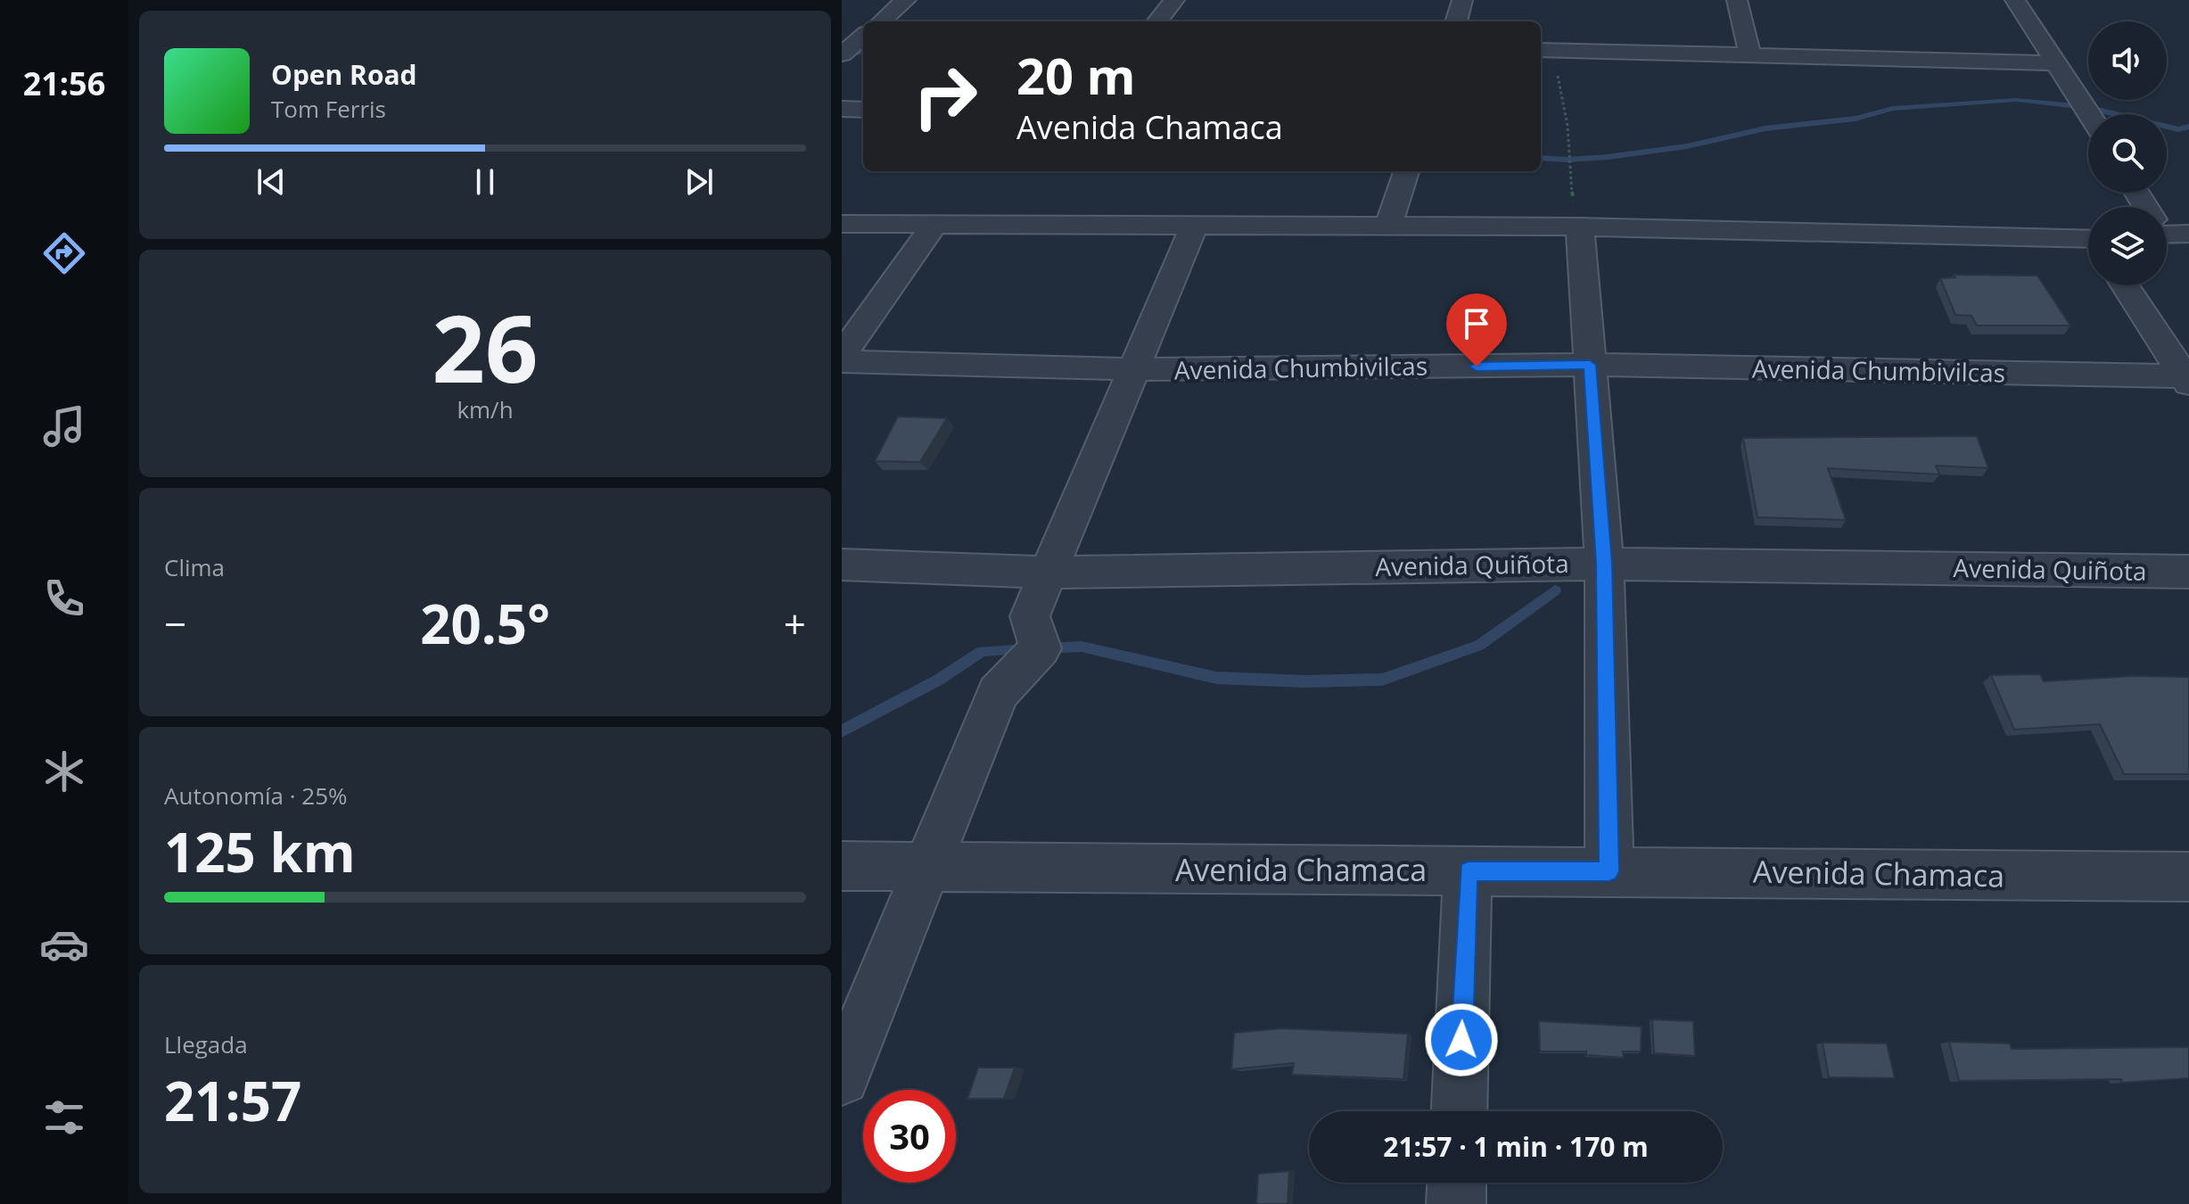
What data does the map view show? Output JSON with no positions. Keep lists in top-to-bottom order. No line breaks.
{"streets":{"street":["Avenida Chumbivilcas","Avenida Quiñota","Avenida Chamaca"]},"page":{"tabs":"21:56","turn":["20 m","Avenida Chamaca"],"song":["Open Road","Tom Ferris"],"tile":[["26","km/h"],"Clima",["Autonomía · 25%","125 km"],["Llegada","21:57"]],"heat":["−","20.5°","+"],"limit":"30","trip":"21:57 · 1 min · 170 m"}}
